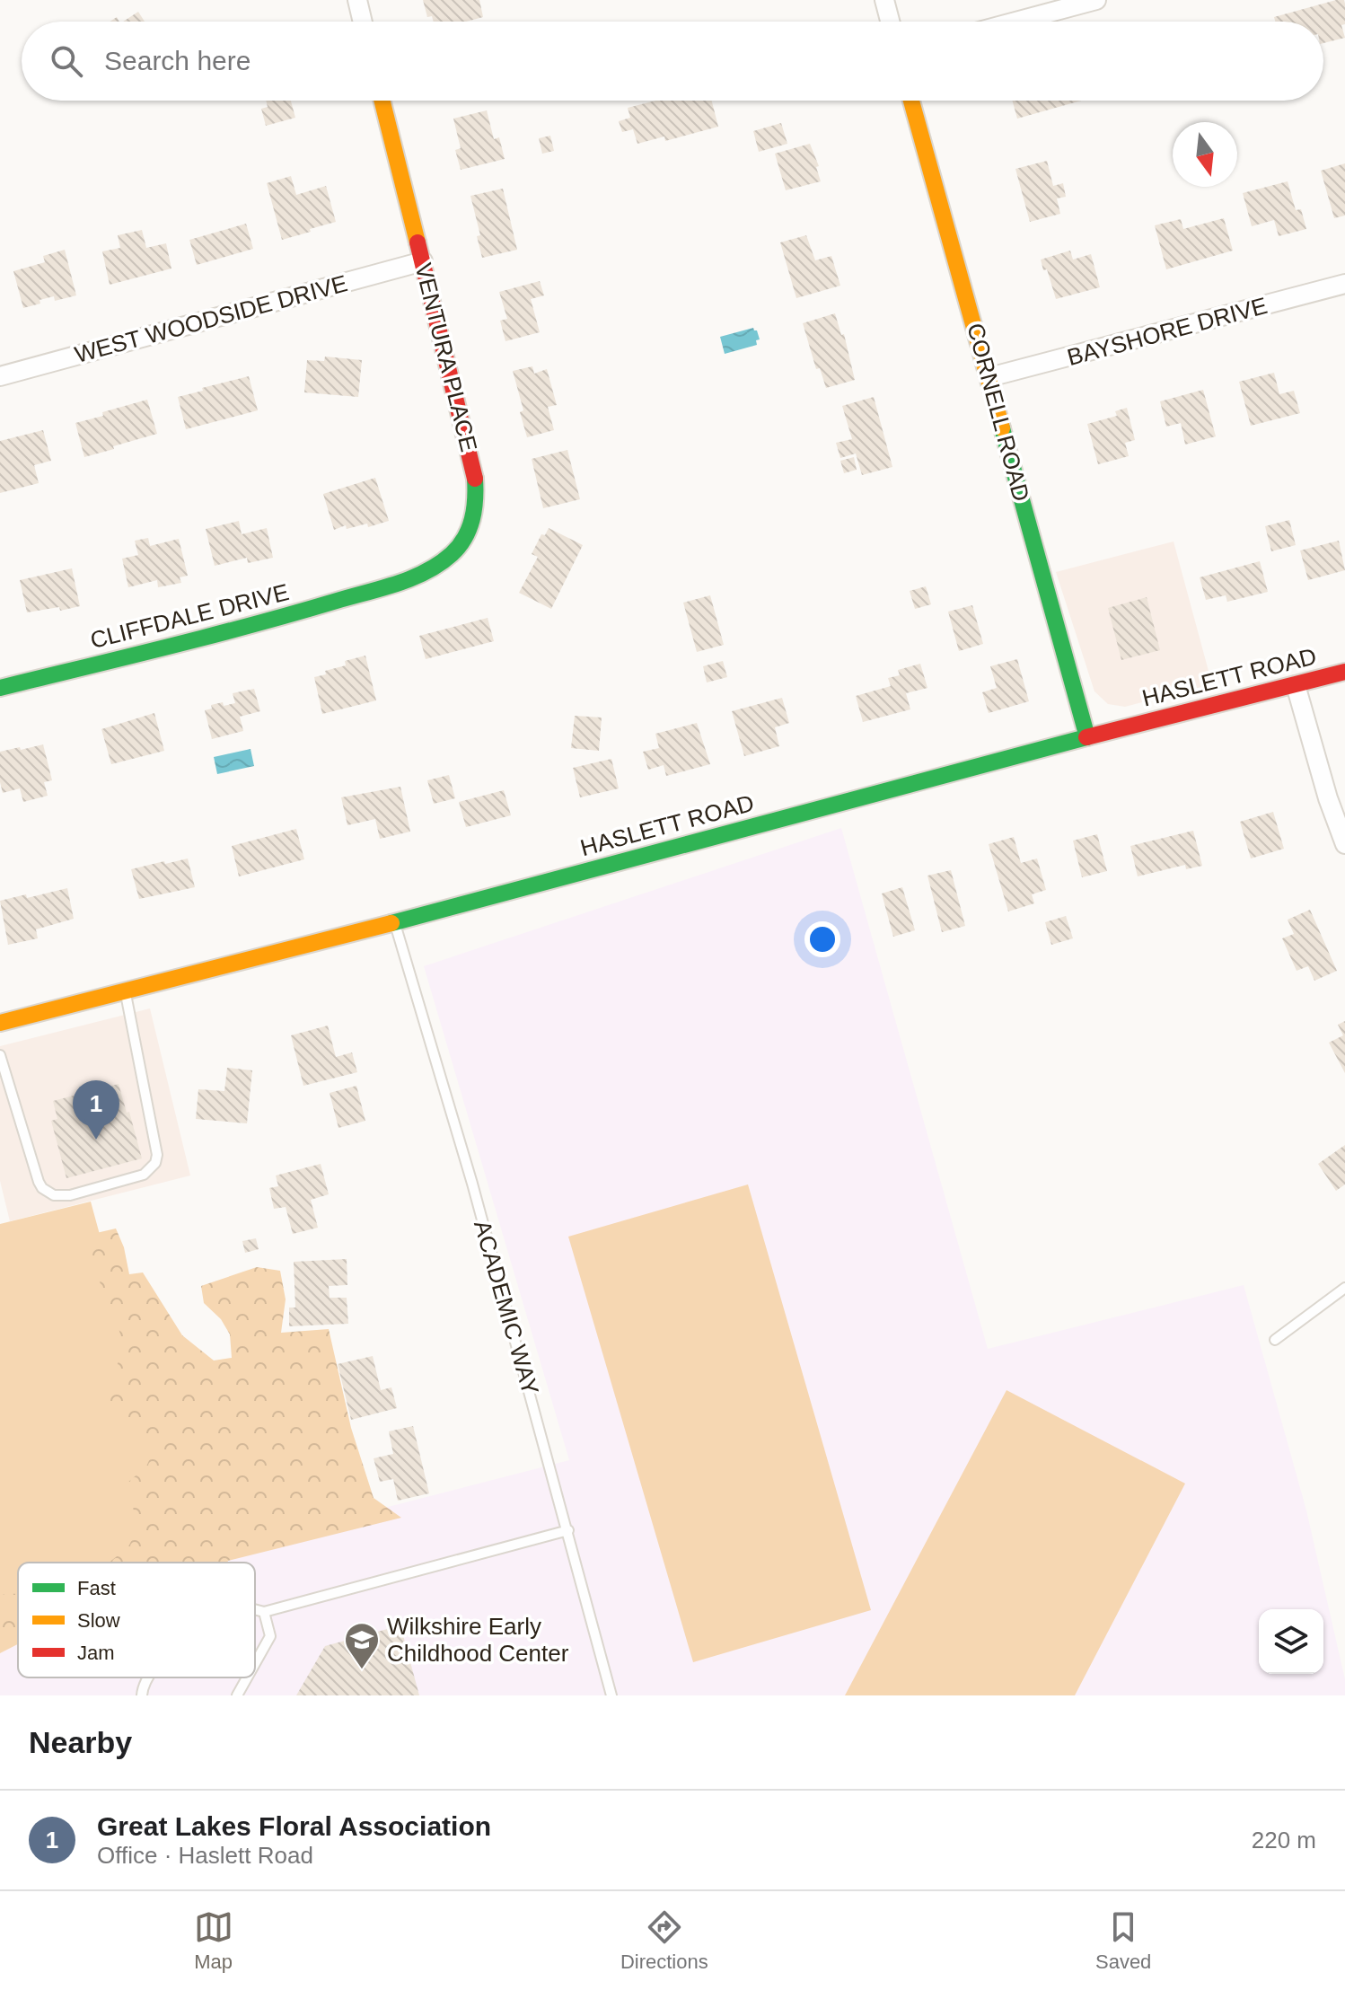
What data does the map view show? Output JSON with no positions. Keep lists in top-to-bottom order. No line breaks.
{"streets":{"street":["WEST WOODSIDE DRIVE","BAYSHORE DRIVE","VENTURA PLACE","CORNELL ROAD","CLIFFDALE DRIVE","HASLETT ROAD"],"lane":["ACADEMIC WAY"]},"crossings":[["WEST WOODSIDE DRIVE","VENTURA PLACE"],["BAYSHORE DRIVE","CORNELL ROAD"],["VENTURA PLACE","CLIFFDALE DRIVE"],["CORNELL ROAD","HASLETT ROAD"],["HASLETT ROAD","ACADEMIC WAY"]],"places":{"school or university":["Wilkshire Early Childhood Center"]},"legend":["Fast","Slow","Jam"],"north":"bottom","page":{"search":"Search here","pins":"1","heading":"Nearby","list":[{"mark":"1","name":"Great Lakes Floral Association","note":"Office · Haslett Road","value":"220 m"}],"nav":["Map","Directions","Saved"]}}
